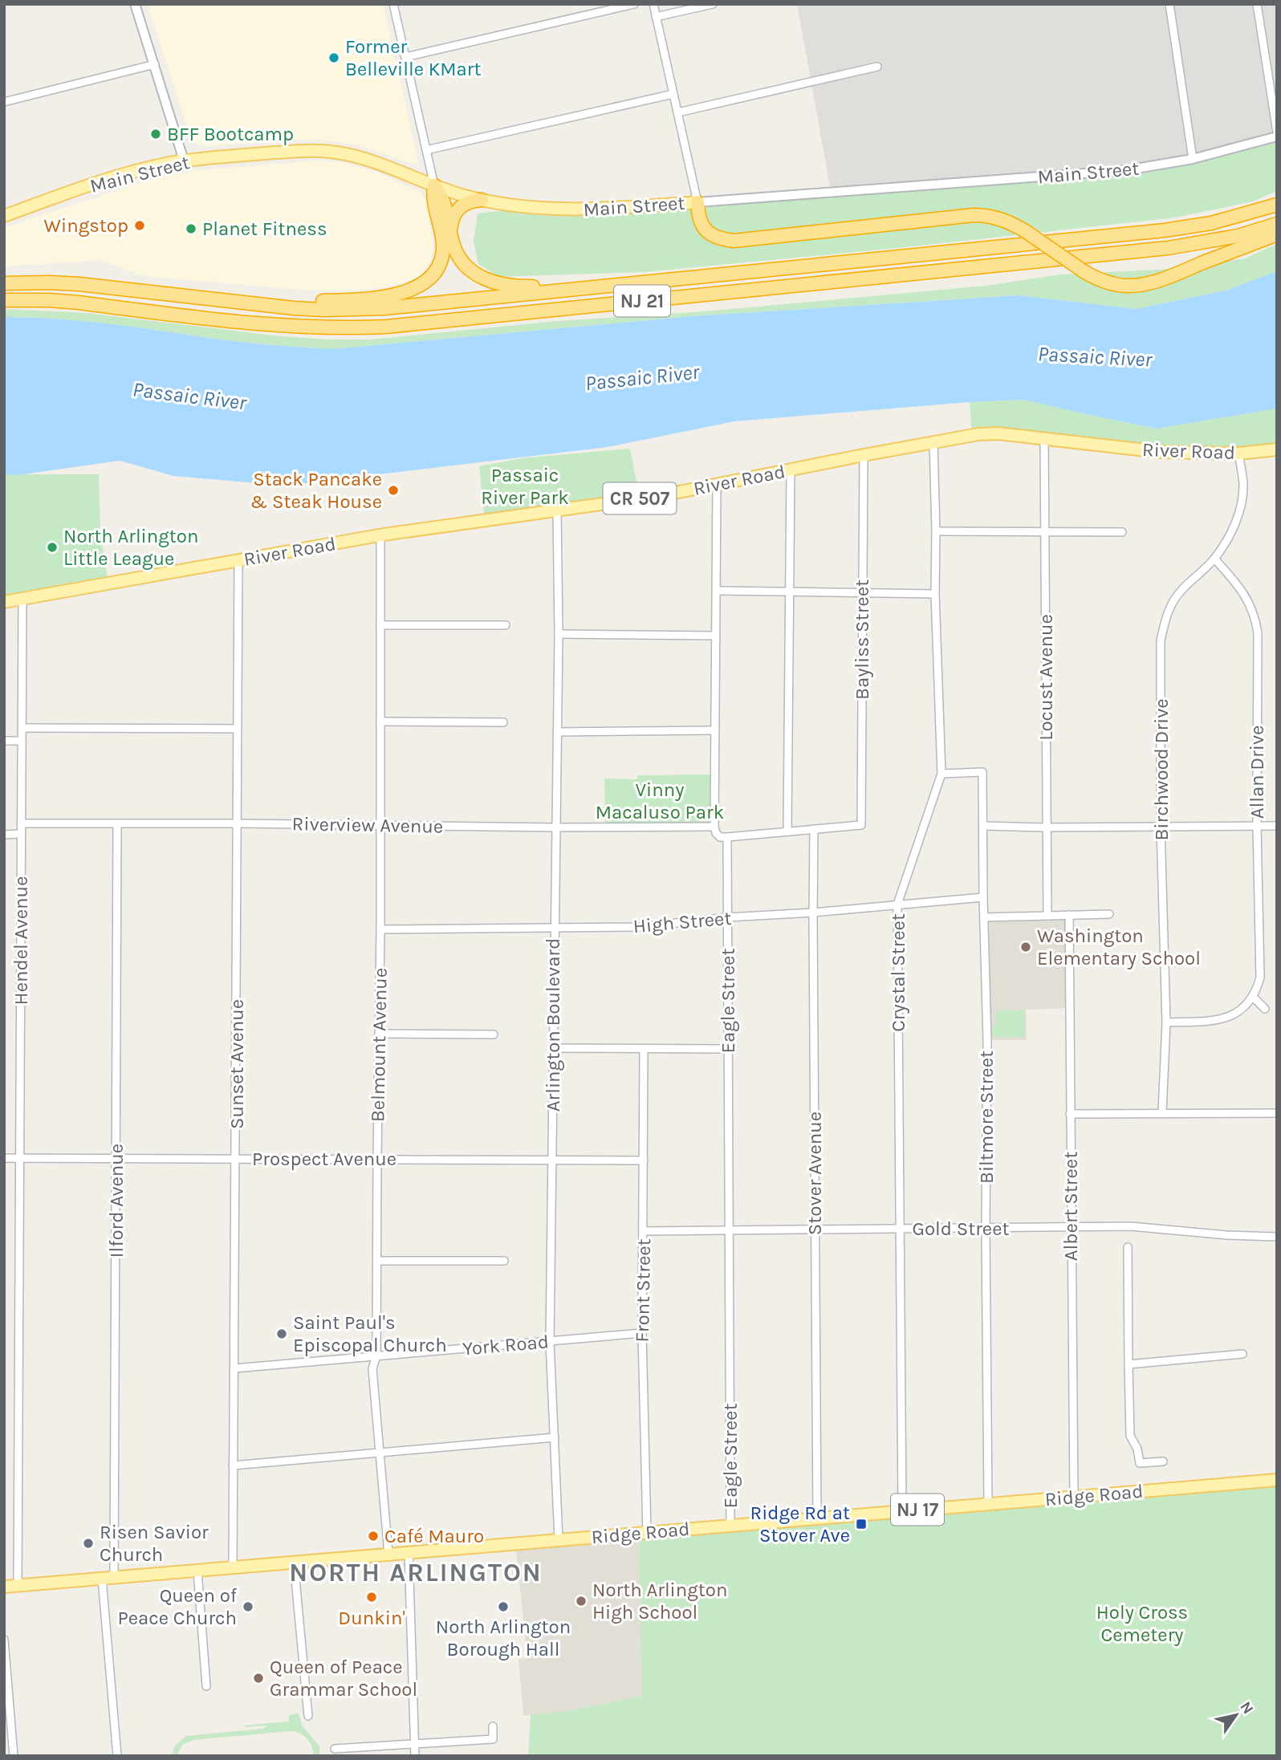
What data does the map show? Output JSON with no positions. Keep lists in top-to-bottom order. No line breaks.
{"streets":{"highway":["NJ 21"],"main road":["Main Street","River Road","CR 507","Ridge Road","NJ 17"],"street":["Bayliss Street","Locust Avenue","Birchwood Drive","Allan Drive","Riverview Avenue","High Street","Hendel Avenue","Crystal Street","Eagle Street","Arlington Boulevard","Belmount Avenue","Sunset Avenue","Biltmore Street","Prospect Avenue","Stover Avenue","Ilford Avenue","Albert Street","Gold Street","Front Street","York Road"]},"crossings":[["River Road","Bayliss Street"],["River Road","Locust Avenue"],["River Road","Birchwood Drive"],["River Road","Hendel Avenue"],["River Road","Crystal Street"],["River Road","Arlington Boulevard"],["River Road","Belmount Avenue"],["River Road","Sunset Avenue"],["Bayliss Street","Stover Avenue"],["Birchwood Drive","Allan Drive"],["Riverview Avenue","Hendel Avenue"],["Riverview Avenue","Arlington Boulevard"],["Riverview Avenue","Belmount Avenue"],["Riverview Avenue","Sunset Avenue"],["Riverview Avenue","Ilford Avenue"],["High Street","Crystal Street"],["High Street","Eagle Street"],["High Street","Arlington Boulevard"],["High Street","Belmount Avenue"],["High Street","Biltmore Street"],["High Street","Stover Avenue"],["Hendel Avenue","Prospect Avenue"],["Hendel Avenue","Ridge Road"],["Crystal Street","Biltmore Street"],["Crystal Street","Gold Street"],["Crystal Street","Ridge Road"],["Eagle Street","Gold Street"],["Eagle Street","Ridge Road"],["Arlington Boulevard","Prospect Avenue"],["Arlington Boulevard","York Road"],["Arlington Boulevard","Ridge Road"],["Belmount Avenue","Prospect Avenue"],["Belmount Avenue","York Road"],["Belmount Avenue","Ridge Road"],["Sunset Avenue","Prospect Avenue"],["Sunset Avenue","York Road"],["Sunset Avenue","Ridge Road"],["Biltmore Street","Gold Street"],["Biltmore Street","Ridge Road"],["Prospect Avenue","Ilford Avenue"],["Prospect Avenue","Front Street"],["Stover Avenue","Gold Street"],["Stover Avenue","Ridge Road"],["Ilford Avenue","Ridge Road"],["Albert Street","Gold Street"],["Albert Street","Ridge Road"],["Gold Street","Front Street"],["Front Street","York Road"],["Front Street","Ridge Road"]],"districts":["NORTH ARLINGTON"],"water":["Passaic River"],"parks":["Passaic River Park","Vinny Macaluso Park","Holy Cross Cemetery"],"places":{"other":["Former Belleville KMart","BFF Bootcamp","Wingstop","Planet Fitness","Stack Pancake & Steak House","North Arlington Little League","Washington Elementary School","Saint Paul's Episcopal Church","Café Mauro","Risen Savior Church","Dunkin'","North Arlington High School","Queen of Peace Church","North Arlington Borough Hall","Queen of Peace Grammar School"],"transit":["Ridge Rd at Stover Ave"]},"north":"top right"}
